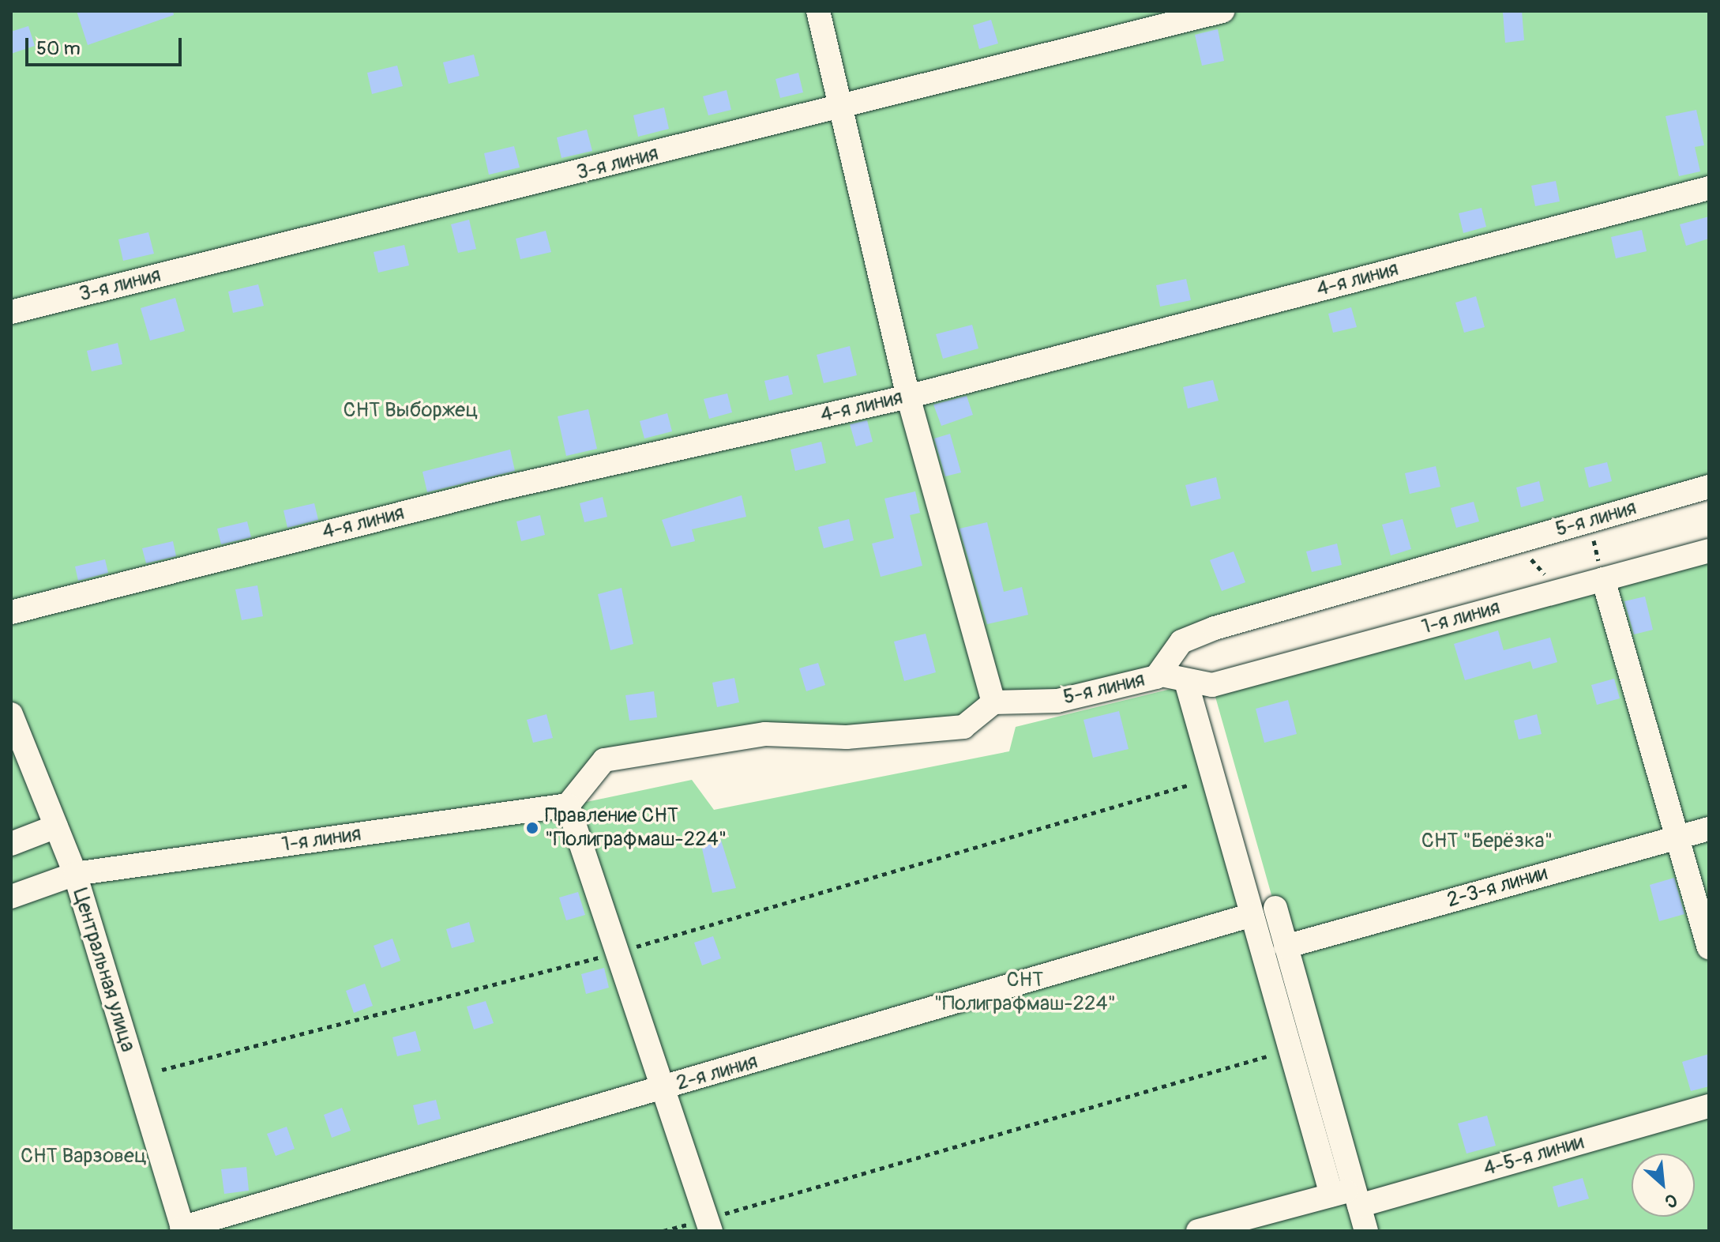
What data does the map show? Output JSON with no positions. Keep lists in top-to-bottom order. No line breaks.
{"streets":{"street":["3-я линия","4-я линия","5-я линия","1-я линия","2-3-я линии","Центральная улица","2-я линия","4-5-я линии"]},"crossings":[["1-я линия","Центральная улица"],["Центральная улица","2-я линия"]],"parks":["СНТ Выборжец","СНТ \"Берёзка\"","СНТ \"Полиграфмаш-224\"","СНТ Варзовец"],"places":["Правление СНТ \"Полиграфмаш-224\""],"scale_bar":"50 m","north":"bottom right"}
